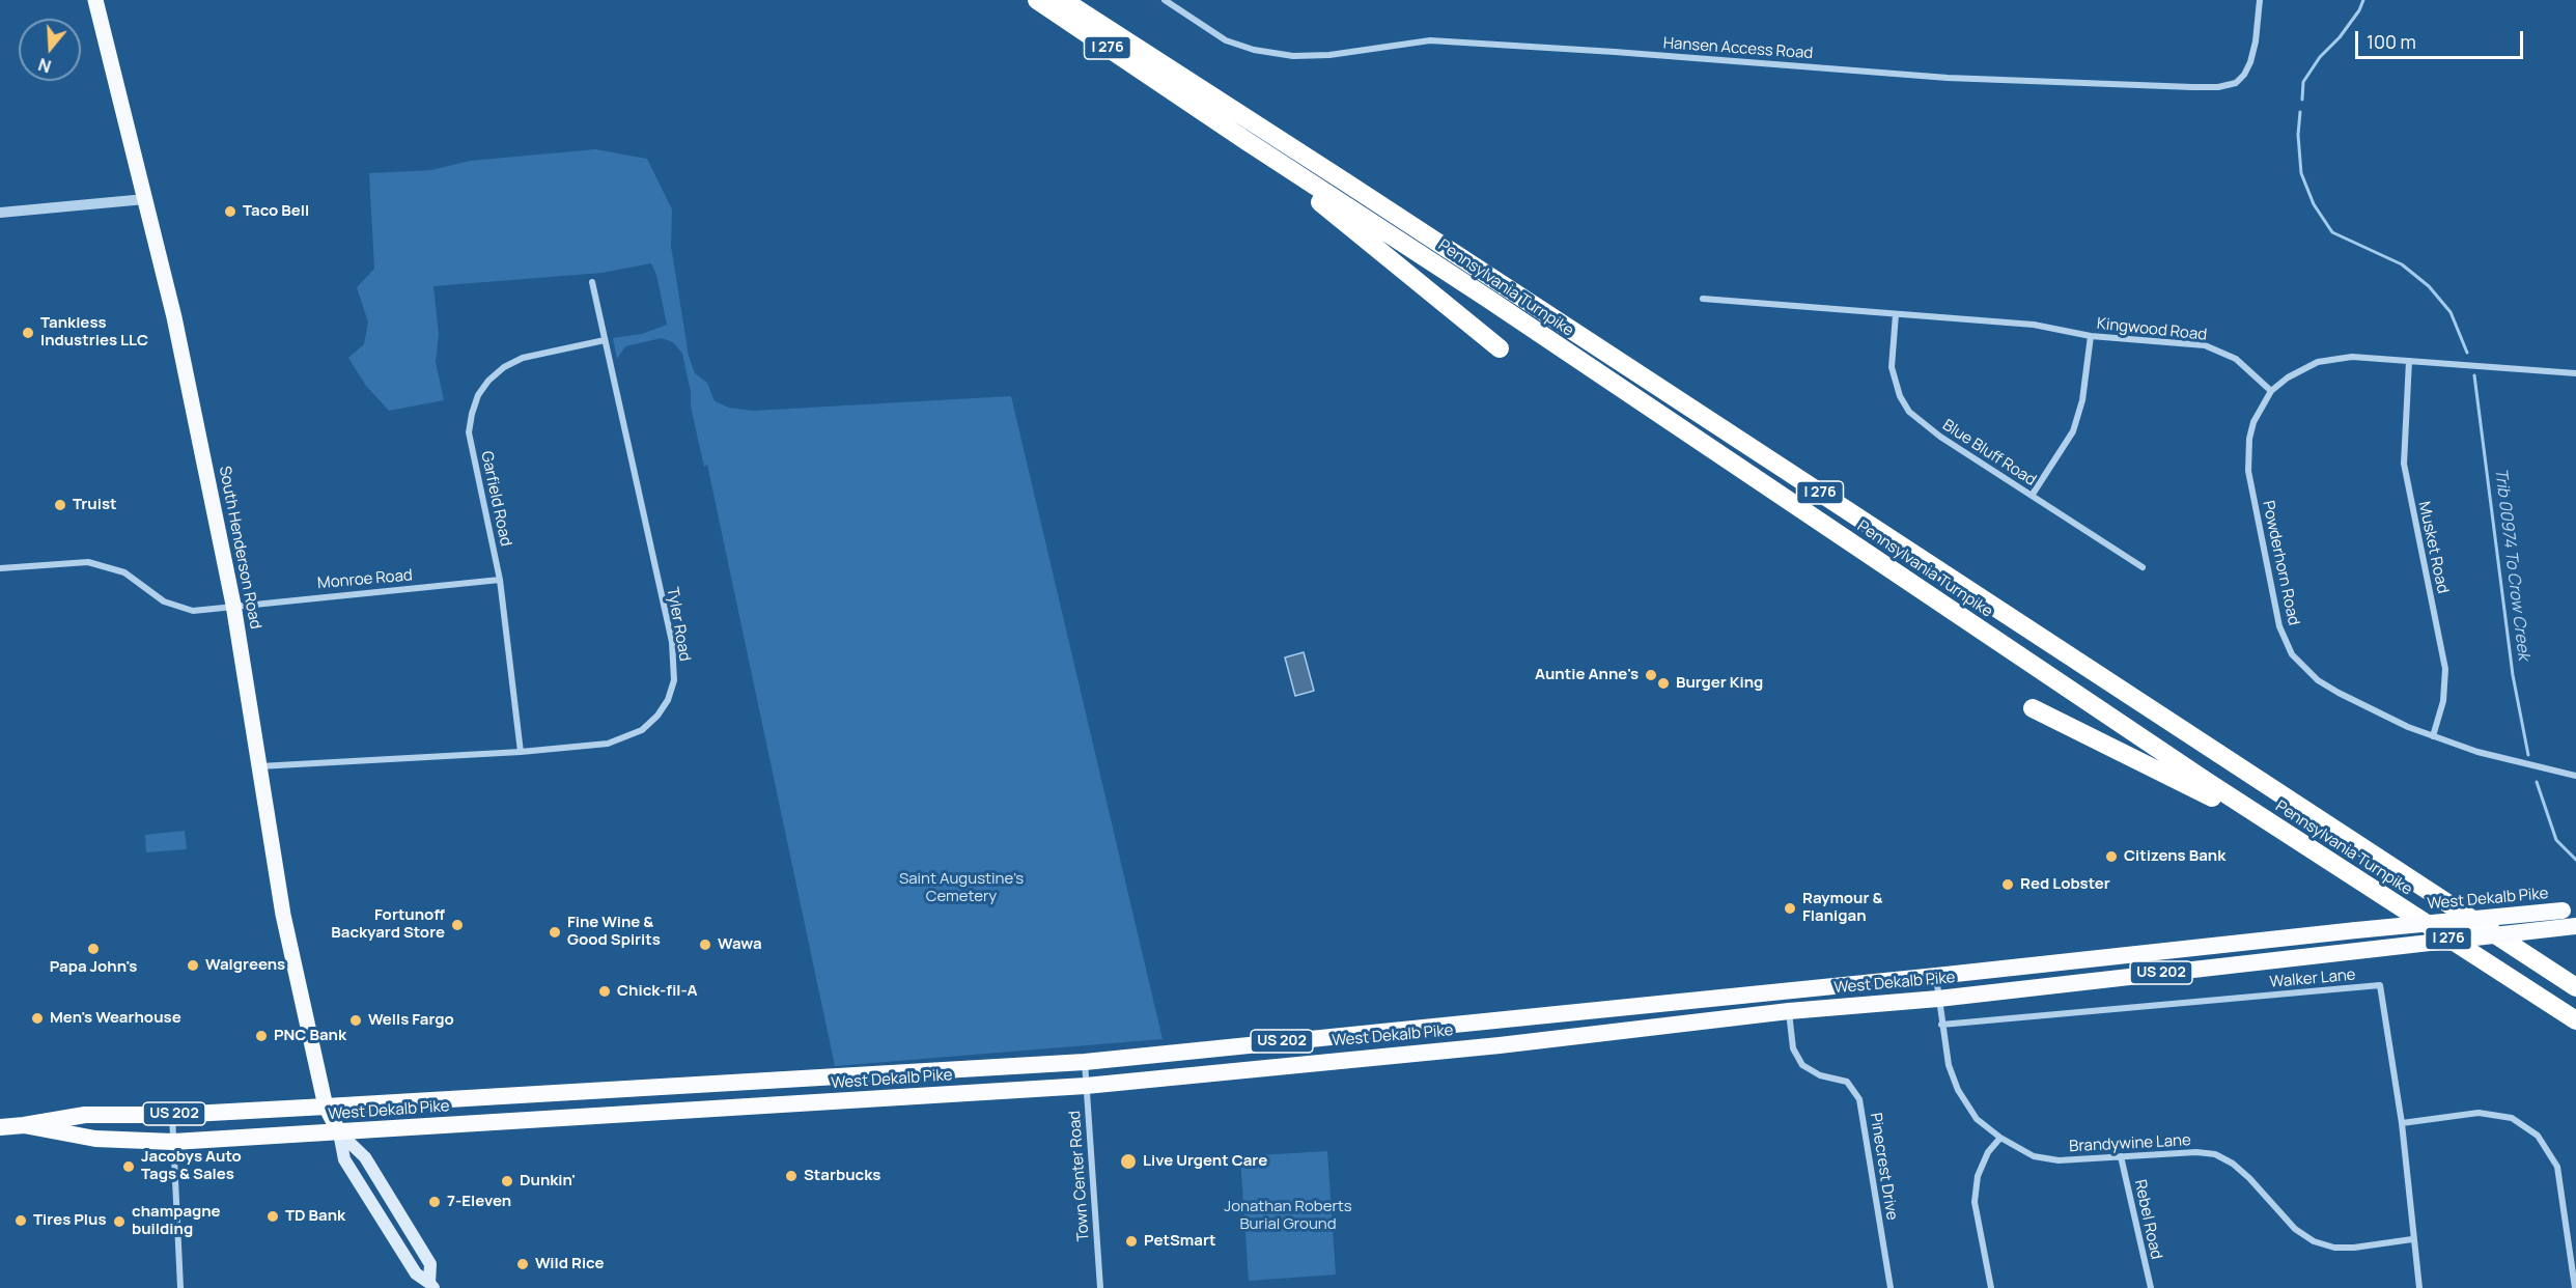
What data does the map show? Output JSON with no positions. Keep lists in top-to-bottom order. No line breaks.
{"streets":{"highway":["I 276","Pennsylvania Turnpike","West Dekalb Pike","US 202"],"main road":["South Henderson Road"],"street":["Hansen Access Road","Kingwood Road","Blue Bluff Road","Garfield Road","Musket Road","Powderhorn Road","Monroe Road","Tyler Road","Walker Lane","Brandywine Lane","Pinecrest Drive","Town Center Road","Rebel Road"]},"crossings":[["Kingwood Road","Blue Bluff Road"],["Kingwood Road","Powderhorn Road"],["Garfield Road","Monroe Road"],["Garfield Road","Tyler Road"],["South Henderson Road","Monroe Road"],["South Henderson Road","Tyler Road"],["South Henderson Road","West Dekalb Pike"],["Musket Road","Powderhorn Road"],["West Dekalb Pike","Brandywine Lane"],["West Dekalb Pike","Pinecrest Drive"],["West Dekalb Pike","Town Center Road"],["Walker Lane","Brandywine Lane"],["Brandywine Lane","Rebel Road"]],"water":["Trib 00974 To Crow Creek"],"parks":["Saint Augustine's Cemetery","Jonathan Roberts Burial Ground"],"places":["Taco Bell","Tankless Industries LLC","Truist","Auntie Anne's","Burger King","Citizens Bank","Red Lobster","Raymour & Flanigan","Fortunoff Backyard Store","Fine Wine & Good Spirits","Wawa","Papa John's","Walgreens","Chick-fil-A","Men's Wearhouse","Wells Fargo","PNC Bank","Live Urgent Care","Jacobys Auto Tags & Sales","Starbucks","Dunkin'","7-Eleven","TD Bank","Tires Plus","champagne building","PetSmart","Wild Rice"],"scale_bar":"100 m","north":"bottom"}
